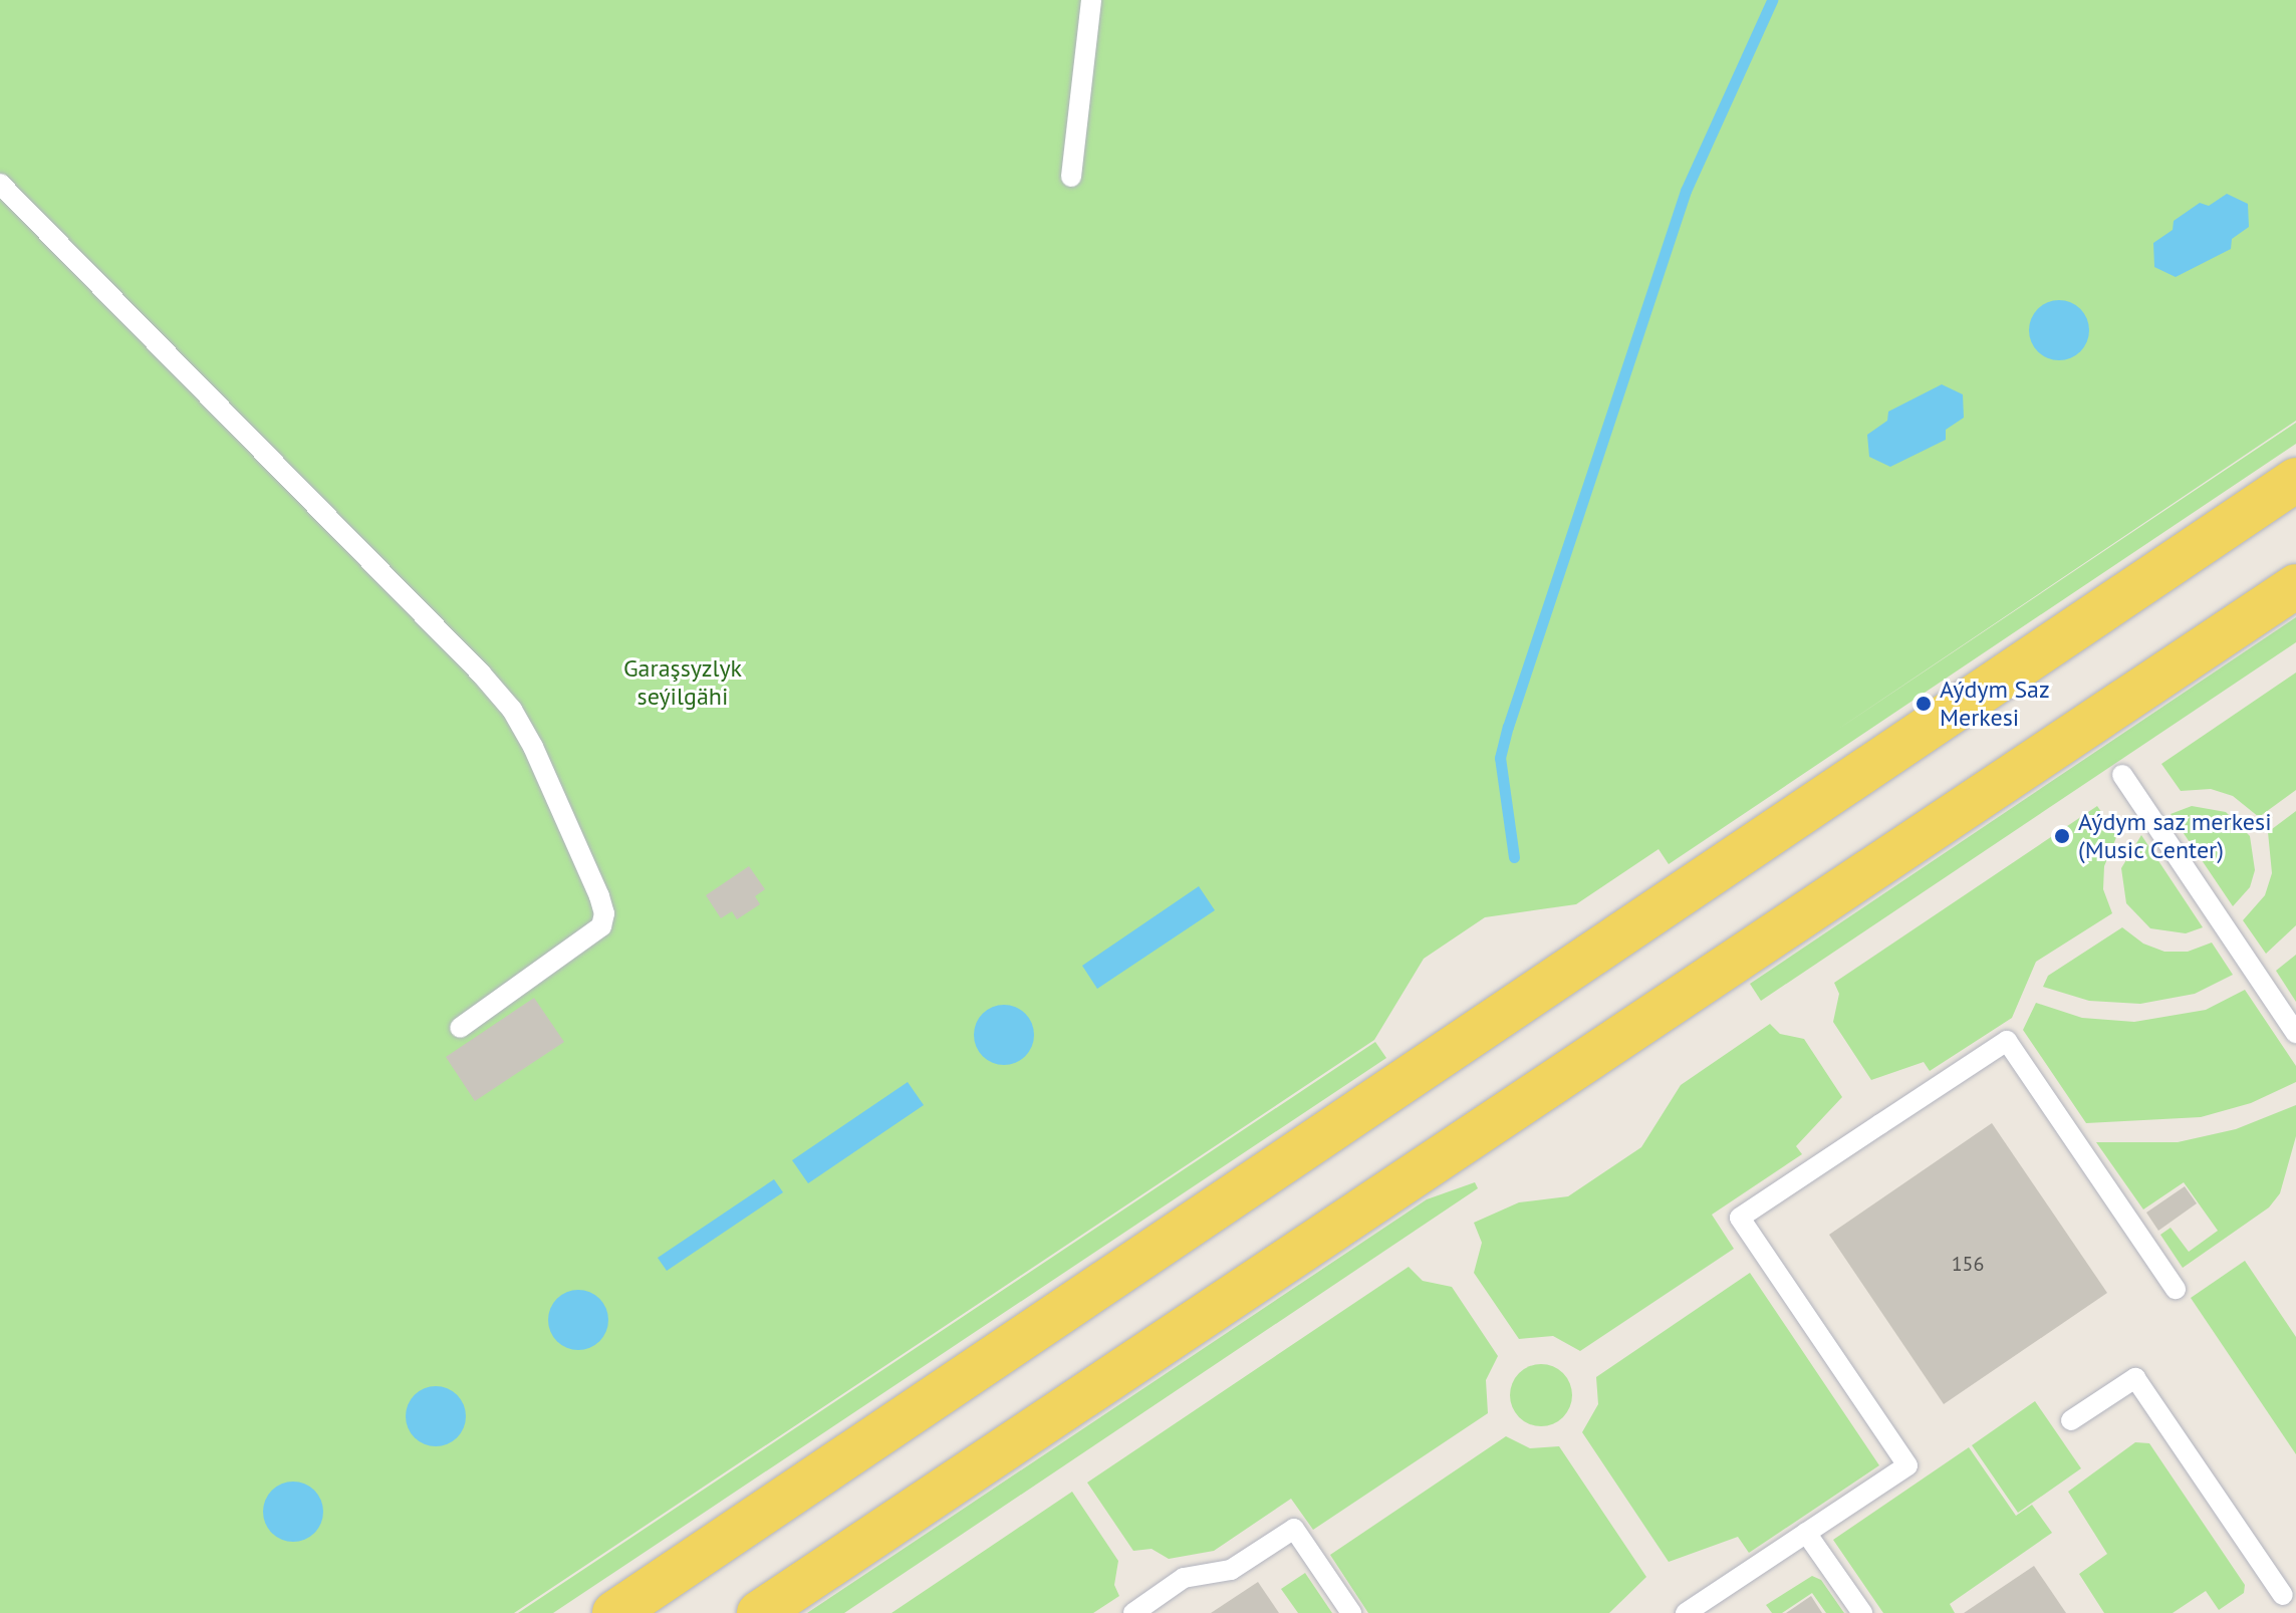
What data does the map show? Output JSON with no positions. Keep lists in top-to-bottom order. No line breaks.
{"parks":["Garaşsyzlyk seýilgähi"],"places":["Aýdym Saz Merkesi","Aýdym saz merkesi (Music Center)"],"house_numbers":["156"]}
